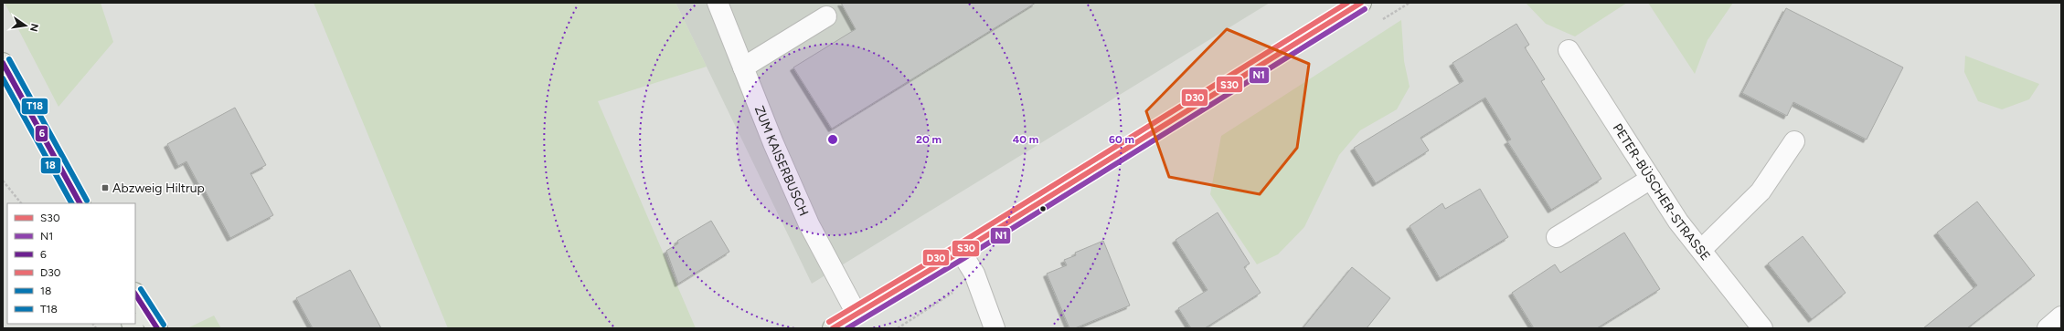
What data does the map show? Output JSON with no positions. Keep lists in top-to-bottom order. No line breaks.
{"streets":{"street":["ZUM KAISERBUSCH","PETER-BÜSCHER-STRASSE"]},"places":{"transit":["Abzweig Hiltrup"]},"lines":["transit line S30","transit line D30","transit line N1","transit line T18","transit line 6","transit line 18"],"legend":["S30","N1","6","D30","18","T18"],"north":"right","rings":["20 m","40 m","60 m"]}
